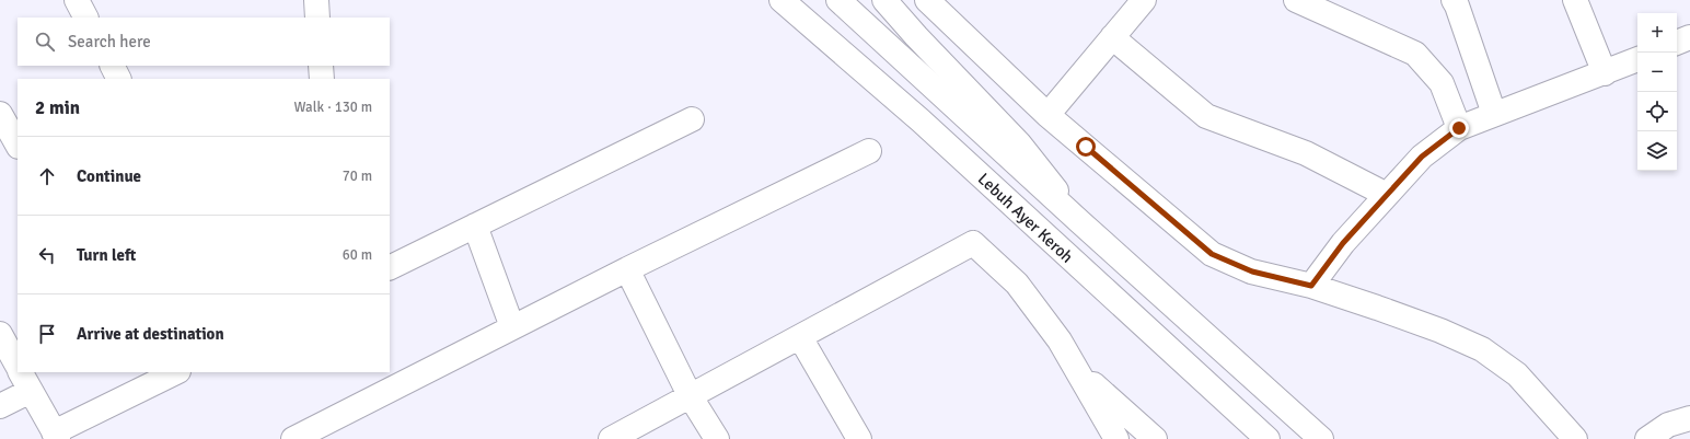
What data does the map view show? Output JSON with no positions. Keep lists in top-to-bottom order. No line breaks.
{"streets":{"main road":["Lebuh Ayer Keroh"]},"page":{"map_buttons":["+","−"],"search":"Search here","heading":["2 min","Walk · 130 m"],"list":[["Continue","70 m"],["Turn left","60 m"],"Arrive at destination"]}}
